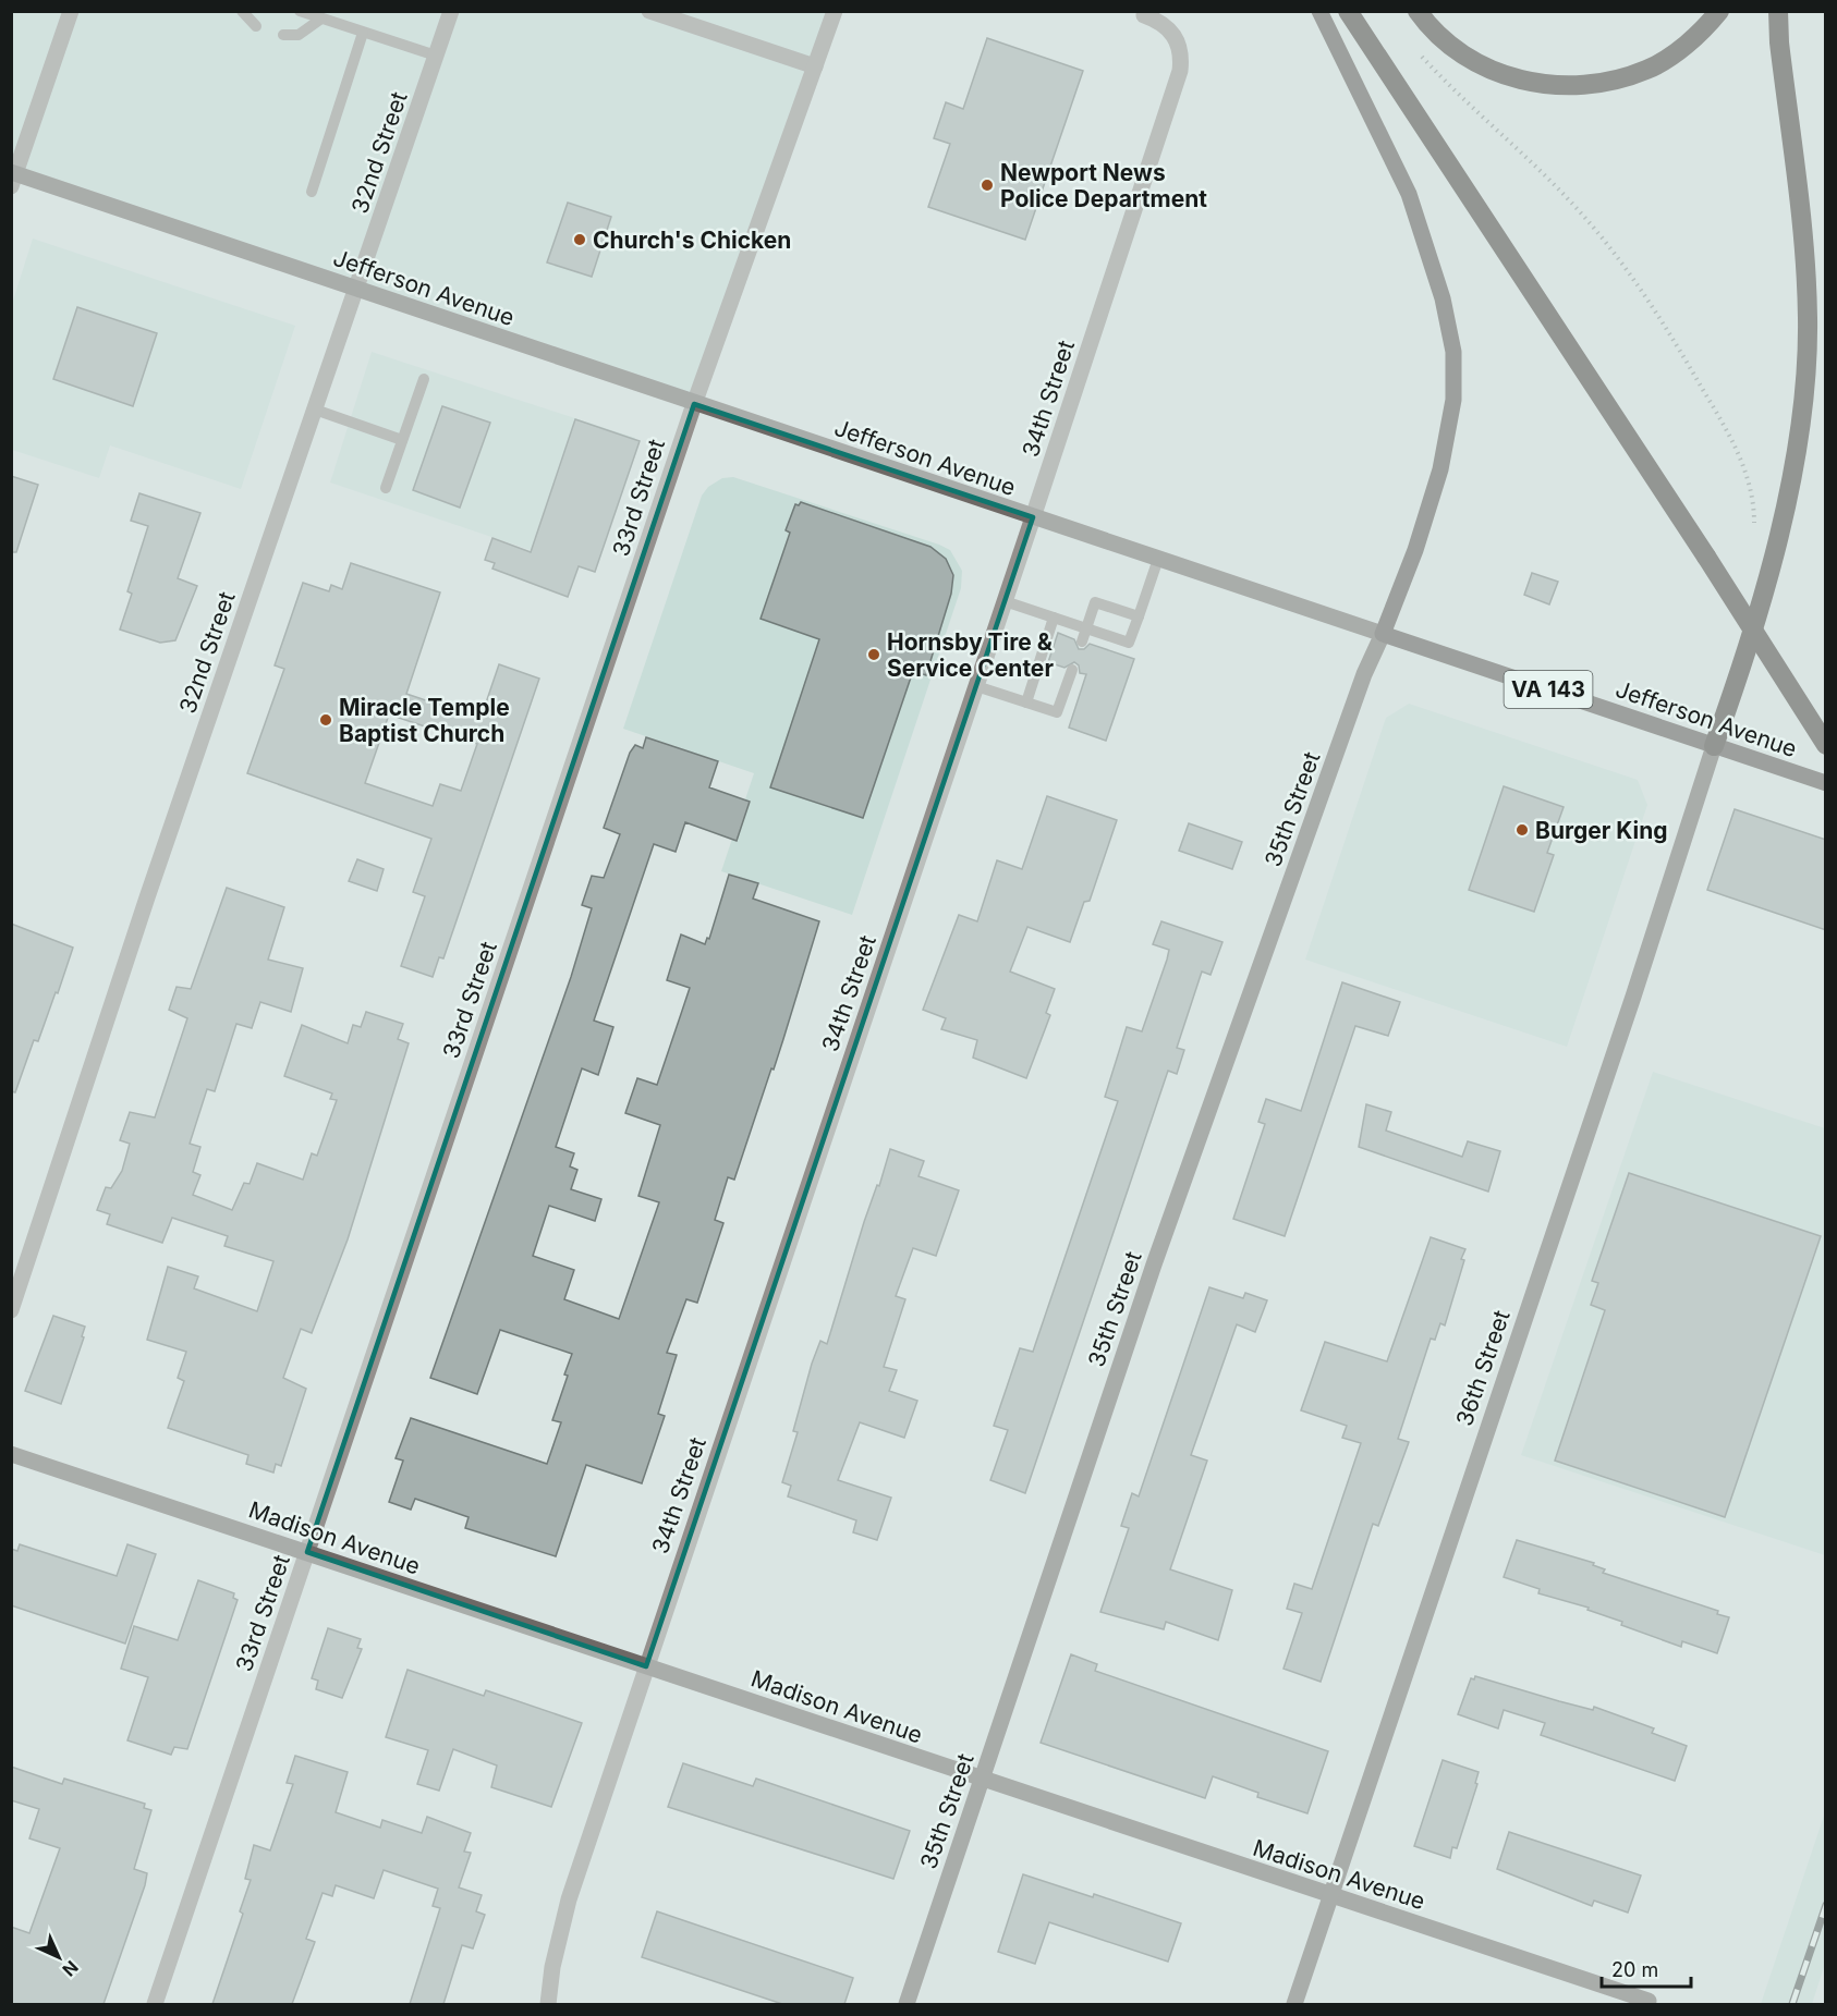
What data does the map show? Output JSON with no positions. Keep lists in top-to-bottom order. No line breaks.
{"streets":{"main road":["Jefferson Avenue","VA 143"],"street":["32nd Street","34th Street","33rd Street","35th Street","36th Street","Madison Avenue"]},"crossings":[["32nd Street","Jefferson Avenue"],["Jefferson Avenue","34th Street"],["Jefferson Avenue","33rd Street"],["Jefferson Avenue","35th Street"],["Jefferson Avenue","36th Street"],["34th Street","Madison Avenue"],["33rd Street","Madison Avenue"],["35th Street","Madison Avenue"],["36th Street","Madison Avenue"]],"places":["Newport News Police Department","Church's Chicken","Hornsby Tire & Service Center","Miracle Temple Baptist Church","Burger King"],"scale_bar":"20 m","north":"bottom right"}
